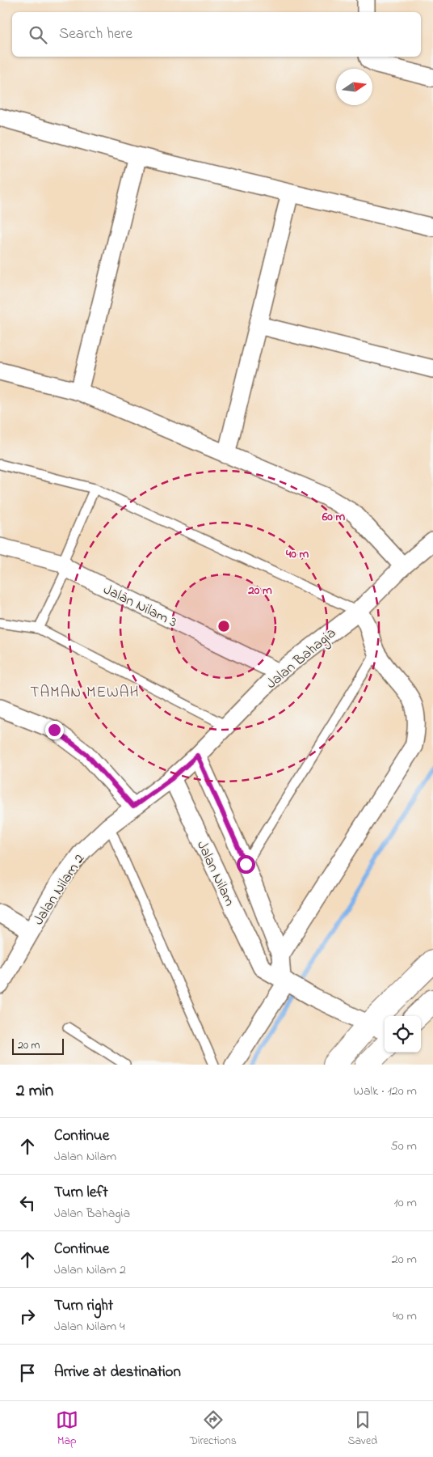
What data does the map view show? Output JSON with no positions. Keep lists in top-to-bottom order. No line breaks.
{"streets":{"street":["Jalan Nilam 3","Jalan Bahagia","Jalan Nilam","Jalan Nilam 2"]},"crossings":[["Jalan Nilam 3","Jalan Bahagia"],["Jalan Bahagia","Jalan Nilam"],["Jalan Bahagia","Jalan Nilam 2"],["Jalan Nilam","Jalan Nilam 2"]],"districts":["TAMAN MEWAH"],"scale_bar":"20 m","north":"right","page":{"search":"Search here","scale":"20 m","heading":["2 min","Walk · 120 m"],"list":[["Continue","Jalan Nilam","50 m"],["Turn left","Jalan Bahagia","10 m"],["Continue","Jalan Nilam 2","20 m"],["Turn right","Jalan Nilam 4","40 m"],"Arrive at destination"],"nav":["Map","Directions","Saved"]},"rings":["60 m","40 m","20 m"]}
